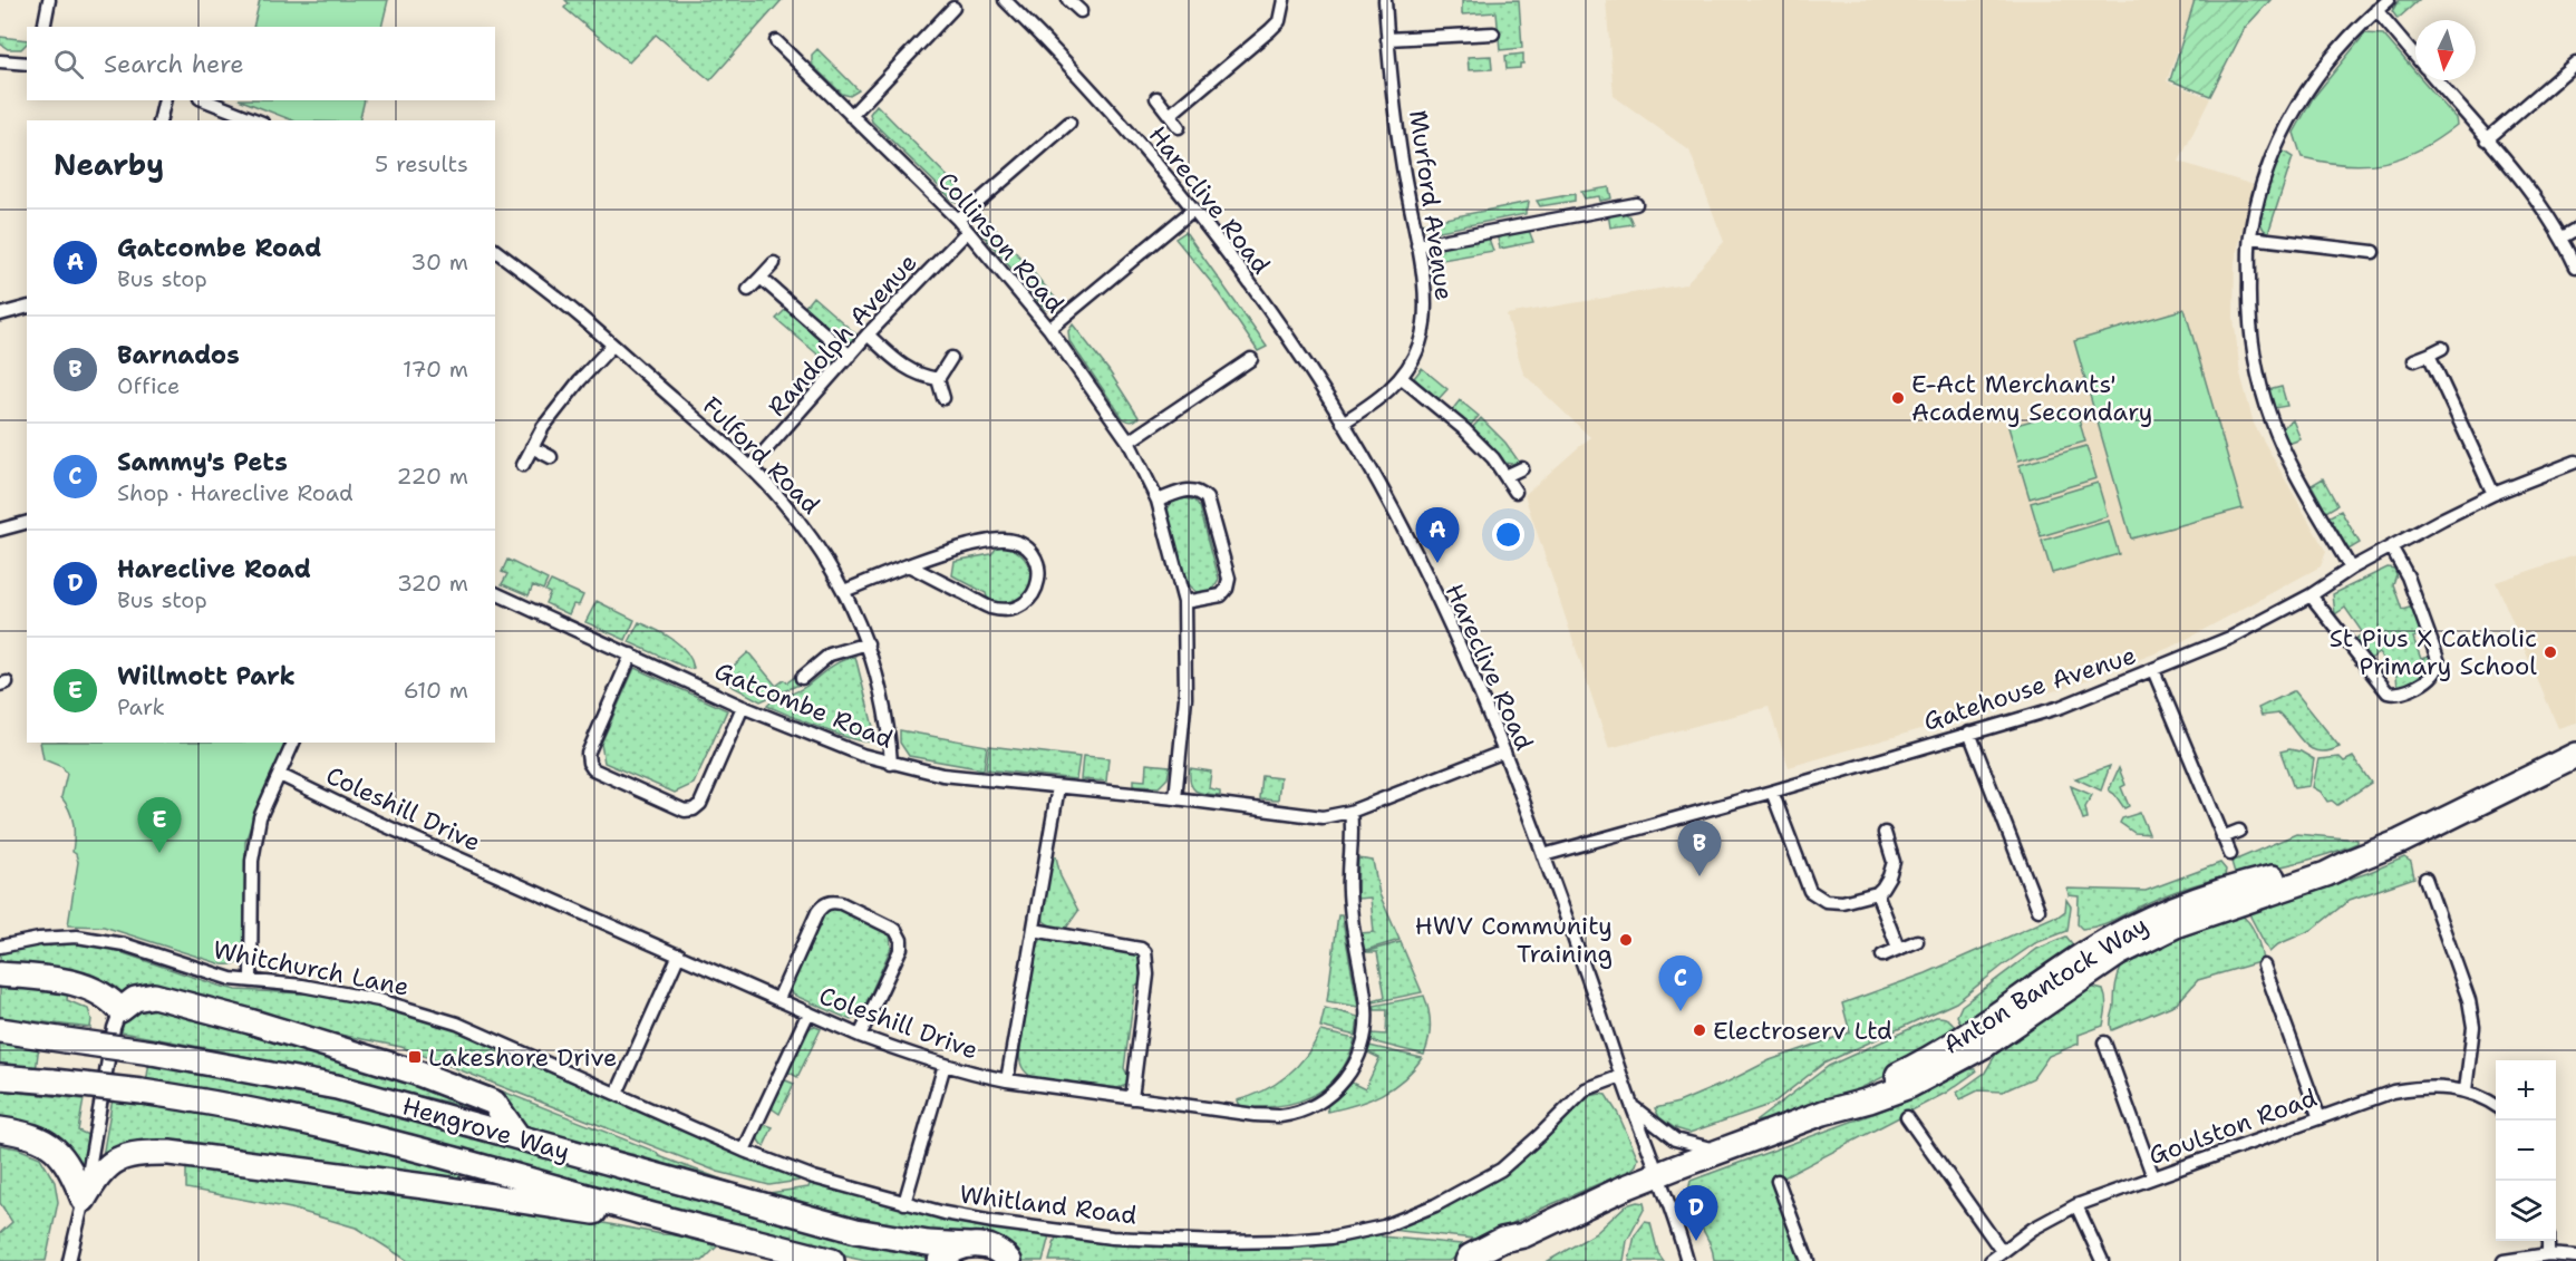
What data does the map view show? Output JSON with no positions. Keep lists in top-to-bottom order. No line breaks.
{"streets":{"highway":["Anton Bantock Way","Hengrove Way"],"street":["Hareclive Road","Murford Avenue","Collinson Road","Randolph Avenue","Fulford Road","Gatehouse Avenue","Gatcombe Road","Coleshill Drive","Whitchurch Lane","Goulston Road","Whitland Road"]},"crossings":[["Hareclive Road","Murford Avenue"],["Hareclive Road","Gatehouse Avenue"],["Hareclive Road","Gatcombe Road"],["Hareclive Road","Anton Bantock Way"],["Hareclive Road","Whitland Road"],["Collinson Road","Randolph Avenue"],["Collinson Road","Gatcombe Road"],["Randolph Avenue","Fulford Road"],["Fulford Road","Gatcombe Road"],["Gatcombe Road","Coleshill Drive"],["Whitchurch Lane","Whitland Road"]],"places":{"other":["E-Act Merchants' Academy Secondary","St Pius X Catholic Primary School","HWV Community Training","Electroserv Ltd"],"transit":["Lakeshore Drive"]},"north":"bottom","page":{"search":"Search here","heading":["Nearby","5 results"],"list":[{"mark":"A","name":"Gatcombe Road","note":"Bus stop","value":"30 m"},{"mark":"B","name":"Barnados","note":"Office","value":"170 m"},{"mark":"C","name":"Sammy's Pets","note":"Shop · Hareclive Road","value":"220 m"},{"mark":"D","name":"Hareclive Road","note":"Bus stop","value":"320 m"},{"mark":"E","name":"Willmott Park","note":"Park","value":"610 m"}],"pins":["A","E","B","C","D"],"map_buttons":["+","−"]}}
